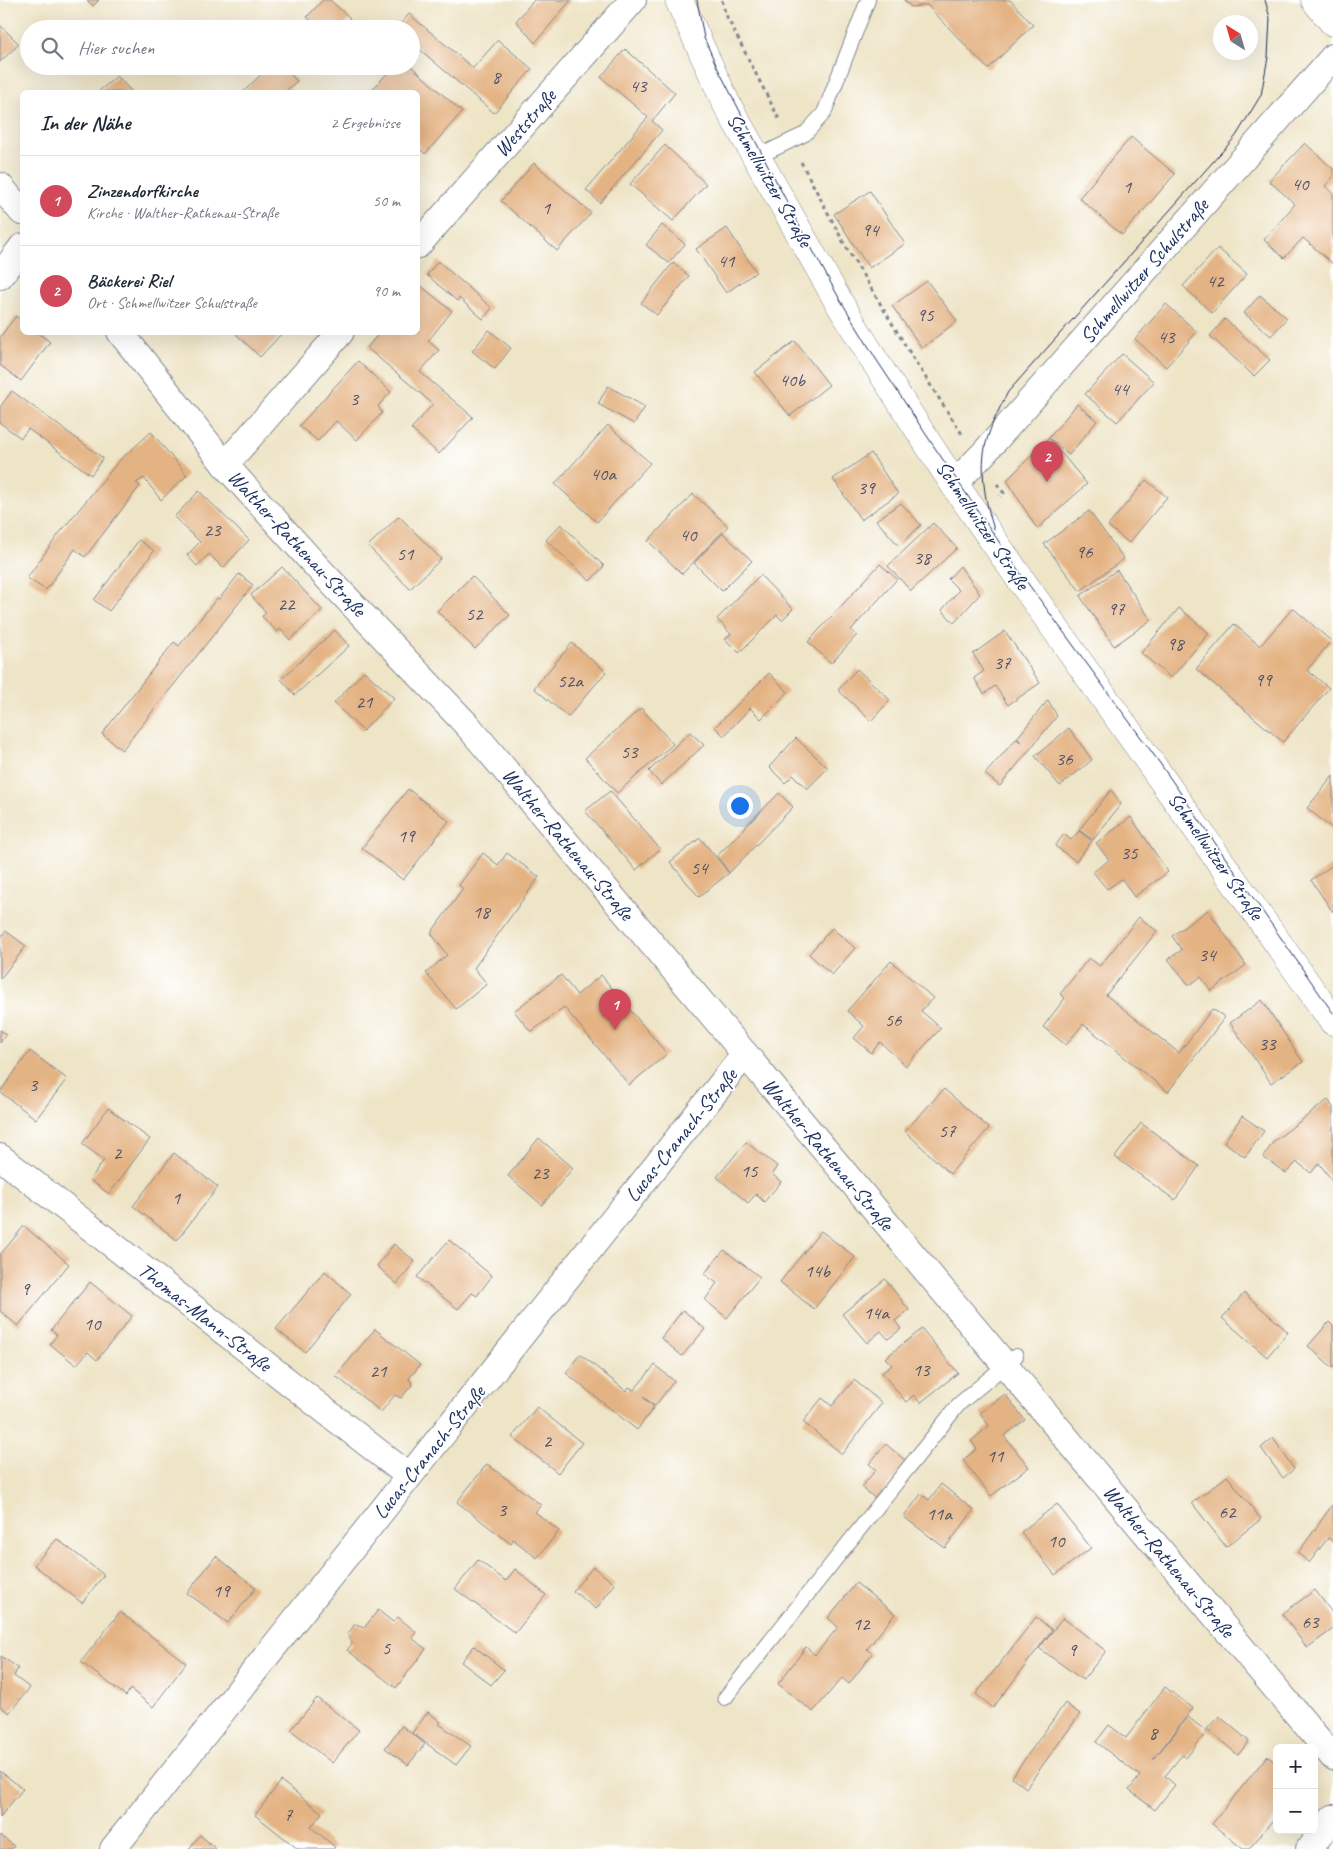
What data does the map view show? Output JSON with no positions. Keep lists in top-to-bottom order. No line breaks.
{"streets":{"street":["Weststraße","Schmellwitzer Straße","Schmellwitzer Schulstraße","Walther-Rathenau-Straße","Lucas-Cranach-Straße","Thomas-Mann-Straße"]},"crossings":[["Schmellwitzer Straße","Schmellwitzer Schulstraße"],["Walther-Rathenau-Straße","Lucas-Cranach-Straße"],["Lucas-Cranach-Straße","Thomas-Mann-Straße"]],"house_numbers":["8","43","40","1","1","94","41","42","95","43","40b","44","3","40a","39","23","40","96","51","38","22","97","52","98","37","99","52a","21","53","36","19","35","54","18","34","56","33","3","57","2","15","23","1","14b","9","14a","10","13","21","2","11","3","62","11a","10","19","63","12","5","9","8","7"],"north":"top left","page":{"search":"Hier suchen","heading":["In der Nähe","2 Ergebnisse"],"list":[{"mark":"1","name":"Zinzendorfkirche","note":"Kirche · Walther-Rathenau-Straße","value":"50 m"},{"mark":"2","name":"Bäckerei Riel","note":"Ort · Schmellwitzer Schulstraße","value":"90 m"}],"pins":["2","1"],"map_buttons":["+","−"]}}
